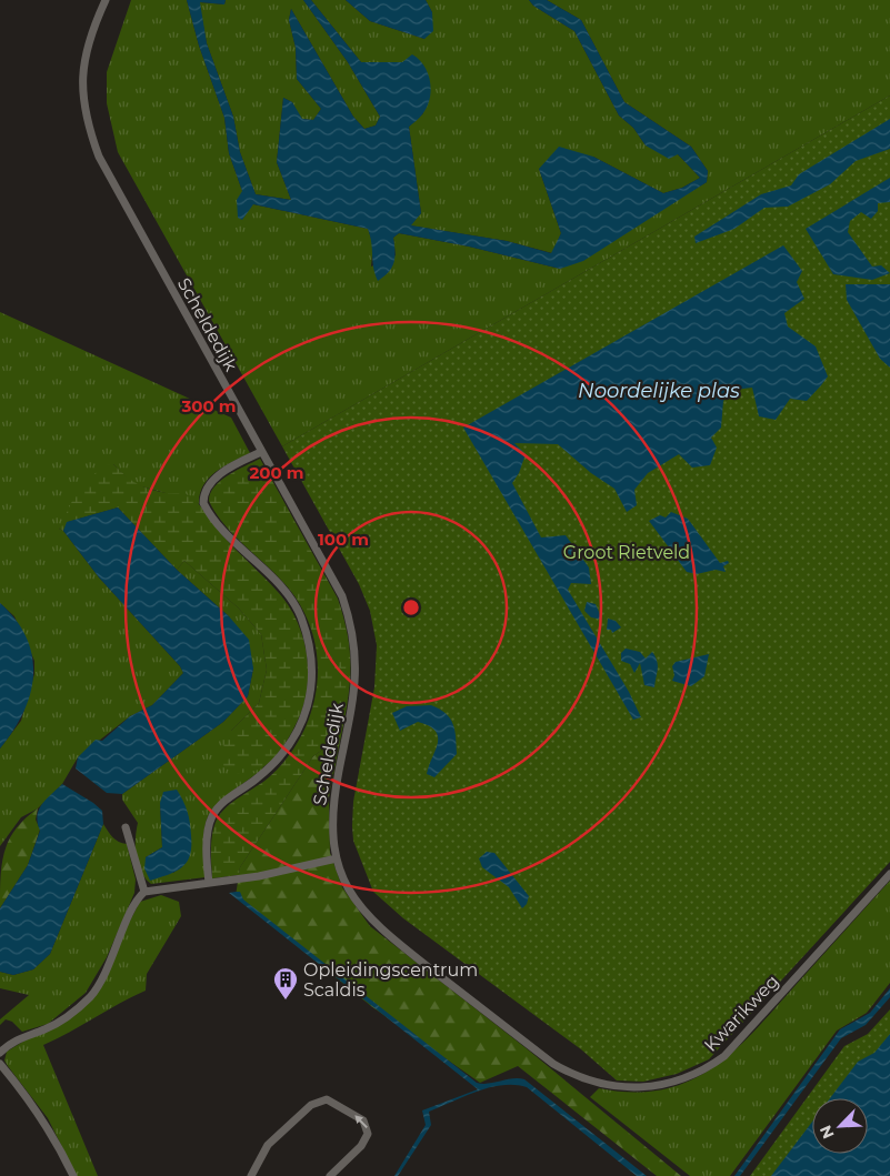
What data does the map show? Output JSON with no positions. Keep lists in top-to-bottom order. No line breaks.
{"streets":{"street":["Scheldedijk","Kwarikweg"]},"crossings":[["Scheldedijk","Kwarikweg"]],"water":["Noordelijke plas"],"parks":["Groot Rietveld"],"places":{"building":["Opleidingscentrum Scaldis"]},"north":"bottom left","rings":["300 m","200 m","100 m"]}
